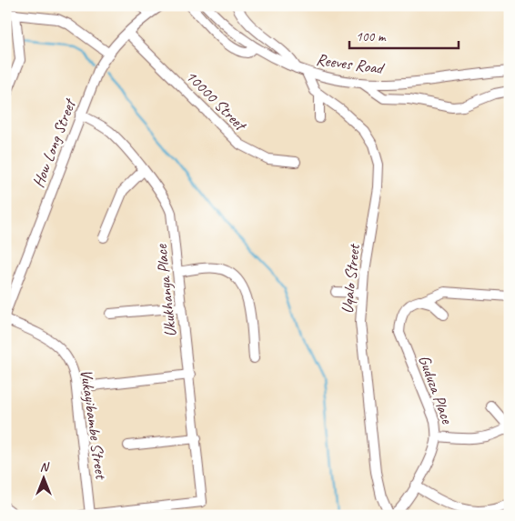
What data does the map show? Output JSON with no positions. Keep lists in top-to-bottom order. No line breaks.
{"streets":{"street":["Reeves Road","10000 Street","How Long Street","Uqalo Street","Ukukhanya Place","Guduza Place","Vukayibambe Street"]},"crossings":[["Reeves Road","Uqalo Street"],["10000 Street","How Long Street"],["How Long Street","Ukukhanya Place"],["Uqalo Street","Guduza Place"],["Ukukhanya Place","Vukayibambe Street"]],"scale_bar":"100 m","north":"top"}
